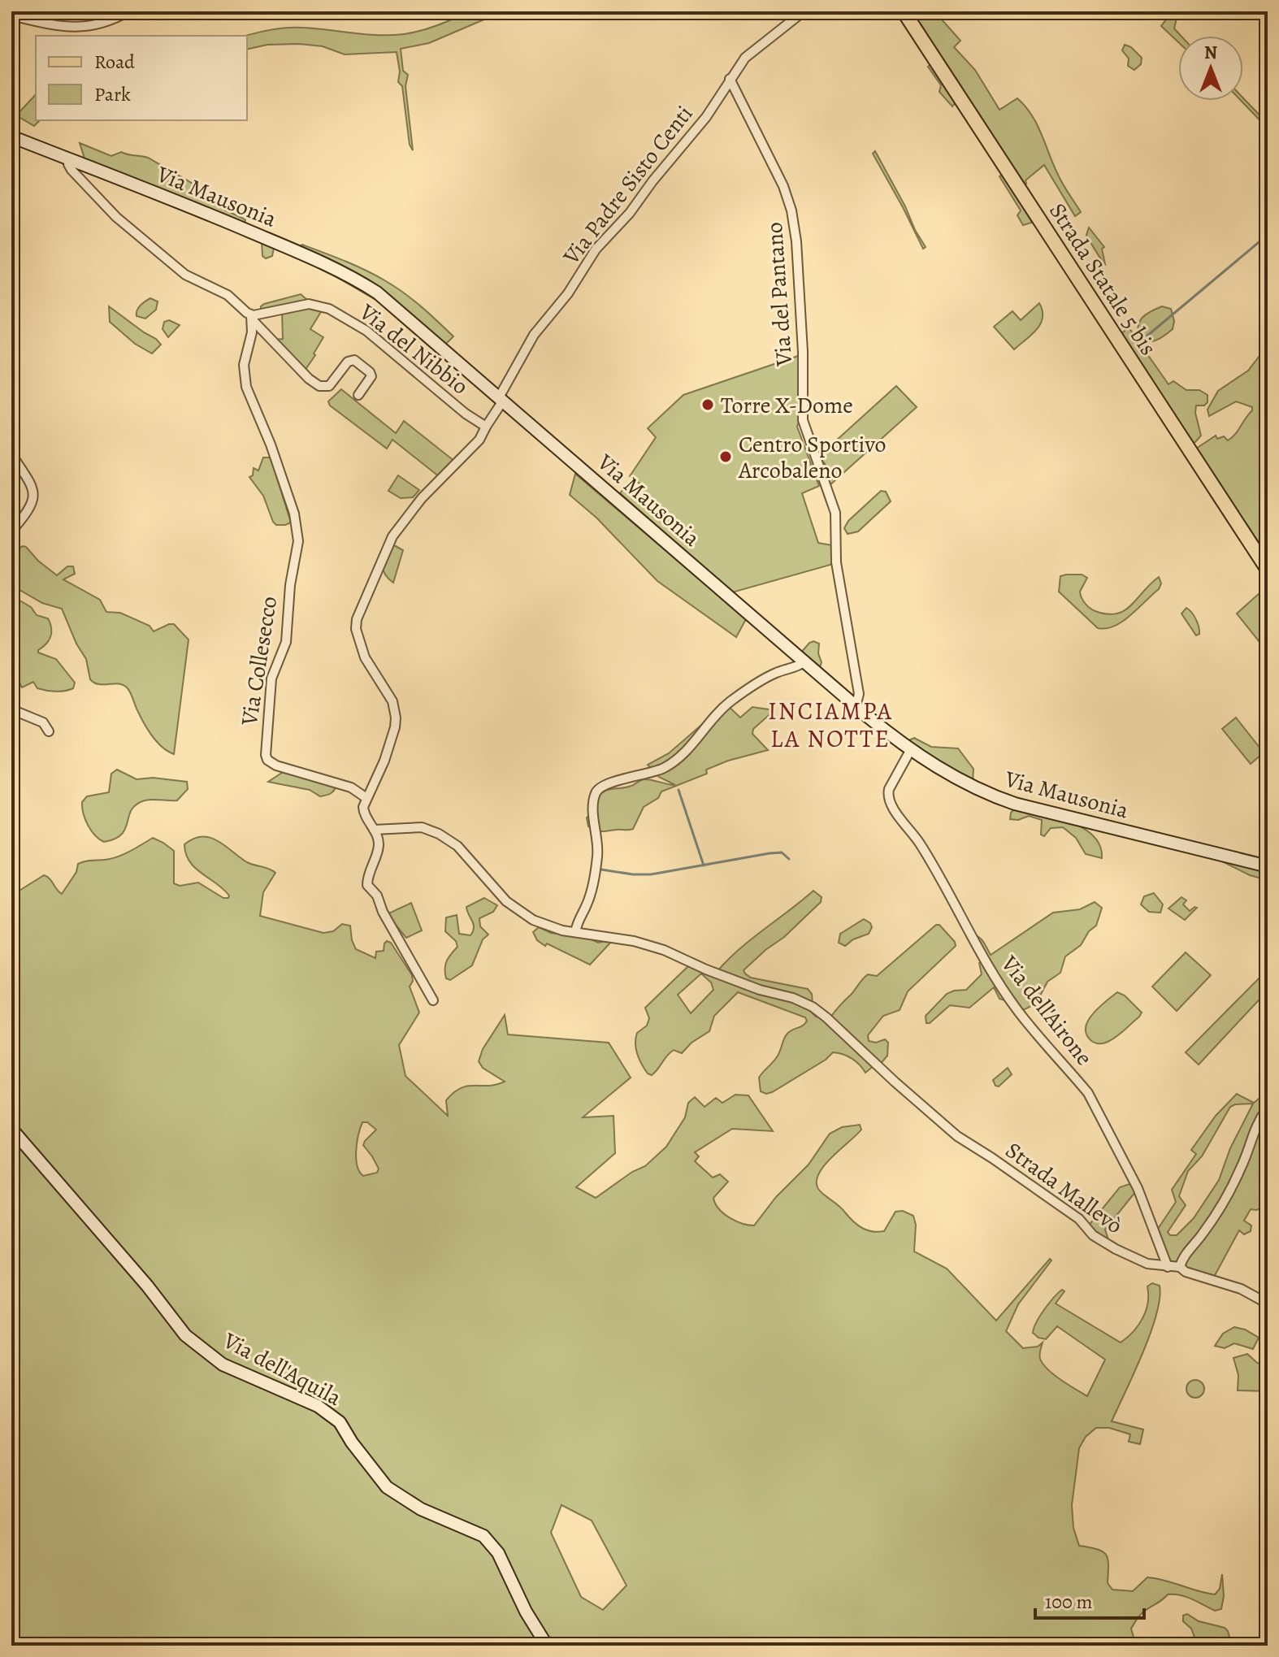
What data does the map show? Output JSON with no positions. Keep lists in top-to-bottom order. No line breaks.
{"streets":{"main road":["Via Mausonia","Strada Statale 5 bis","Via dell'Aquila"],"street":["Via Padre Sisto Centi","Via del Pantano","Via del Nibbio","Via Collesecco","Via dell'Airone","Strada Mallevò"]},"crossings":[["Via Padre Sisto Centi","Via Mausonia"],["Via Padre Sisto Centi","Via del Pantano"],["Via Padre Sisto Centi","Via del Nibbio"],["Via Padre Sisto Centi","Via Collesecco"],["Via Mausonia","Via del Pantano"],["Via Mausonia","Via dell'Airone"],["Via del Nibbio","Via Collesecco"],["Via dell'Airone","Strada Mallevò"]],"districts":["INCIAMPA LA NOTTE"],"places":["Torre X-Dome","Centro Sportivo Arcobaleno"],"legend":["Road","Park"],"scale_bar":"100 m","north":"top"}
